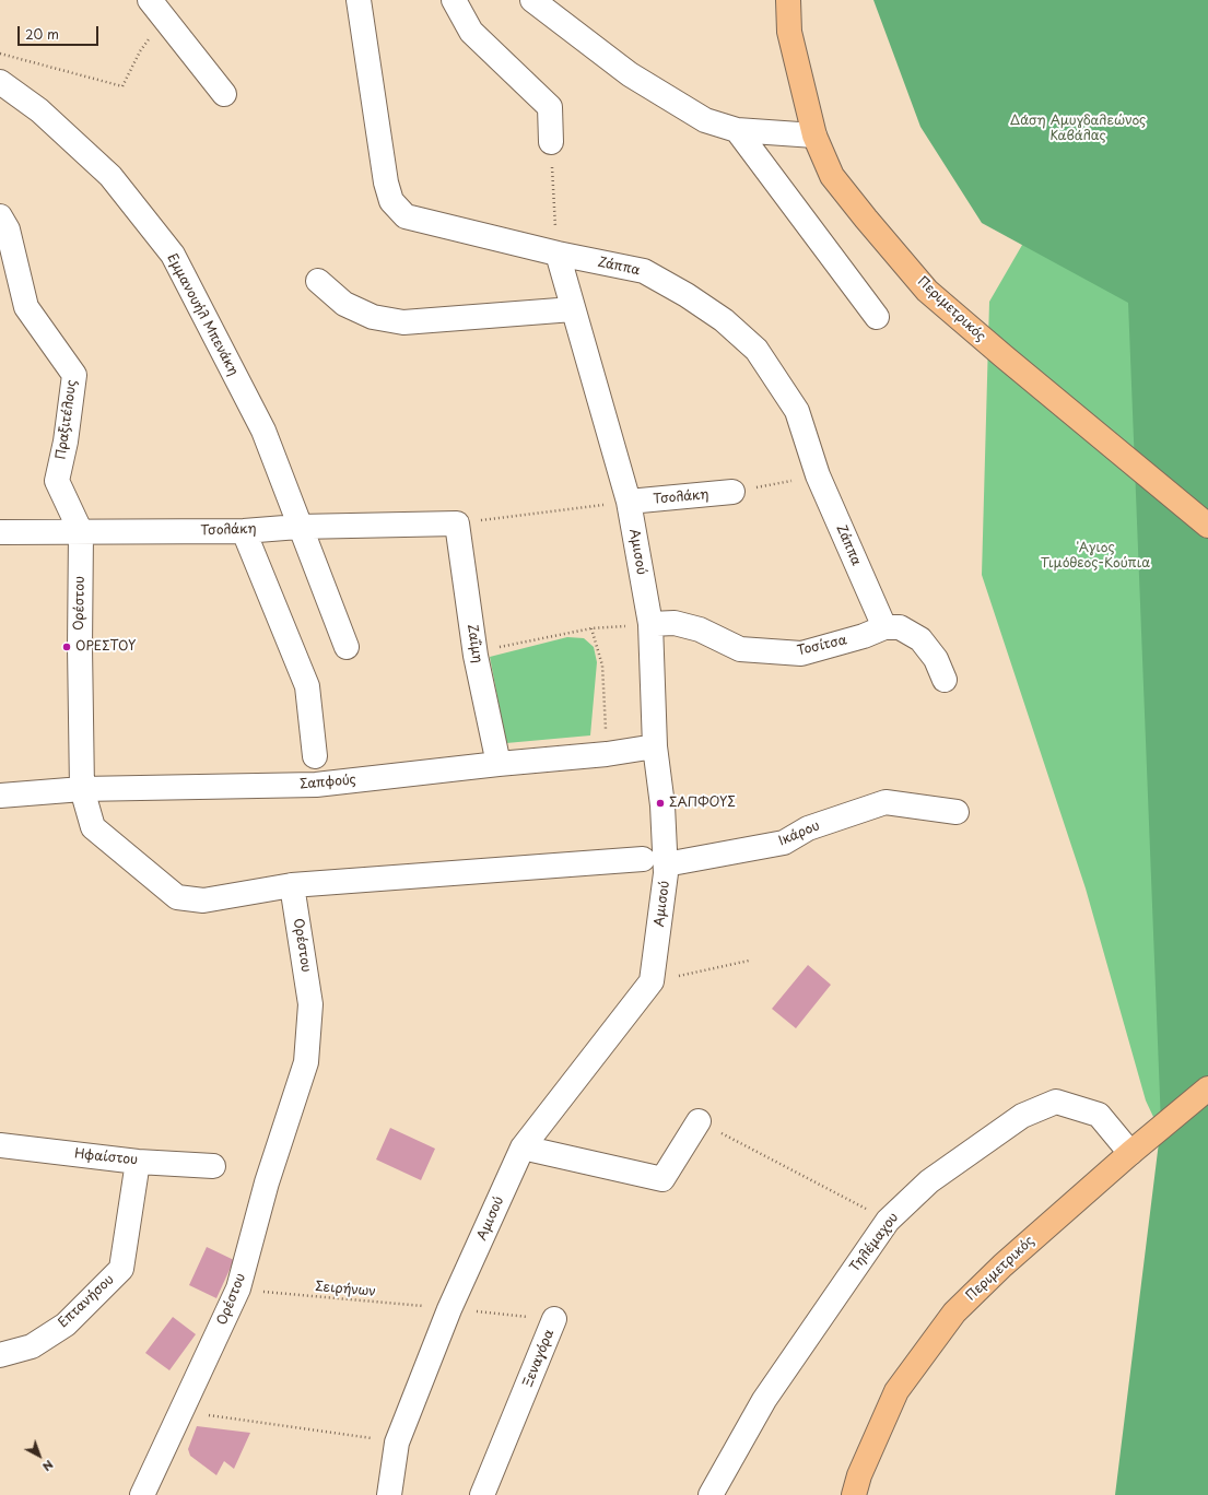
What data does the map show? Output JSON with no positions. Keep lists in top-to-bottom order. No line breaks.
{"streets":{"main road":["Περιμετρικός"],"street":["Ζάππα","Εμμανουήλ Μπενάκη","Πραξιτέλους","Τσολάκη","Αμισού","Ορέστου","Ζαΐμη","Τοσίτσα","Σαπφούς","Ικάρου","Ηφαίστου","Τηλέμαχου","Επτανήσου","Ξεναγόρα"],"path":["Σειρήνων"]},"crossings":[["Ζάππα","Αμισού"],["Ζάππα","Τοσίτσα"],["Περιμετρικός","Τηλέμαχου"],["Εμμανουήλ Μπενάκη","Τσολάκη"],["Πραξιτέλους","Τσολάκη"],["Πραξιτέλους","Ορέστου"],["Τσολάκη","Αμισού"],["Τσολάκη","Ορέστου"],["Τσολάκη","Ζαΐμη"],["Αμισού","Τοσίτσα"],["Αμισού","Σαπφούς"],["Αμισού","Ικάρου"],["Αμισού","Σειρήνων"],["Αμισού","Ξεναγόρα"],["Ορέστου","Σαπφούς"],["Ορέστου","Σειρήνων"],["Ζαΐμη","Σαπφούς"],["Ηφαίστου","Επτανήσου"],["Σειρήνων","Ξεναγόρα"]],"parks":["Δάση Αμυγδαλεώνος Καβάλας","'Αγιος Τιμόθεος-Κούπια"],"places":["ΟΡΕΣΤΟΥ","ΣΑΠΦΟΥΣ"],"scale_bar":"20 m","north":"bottom right"}
